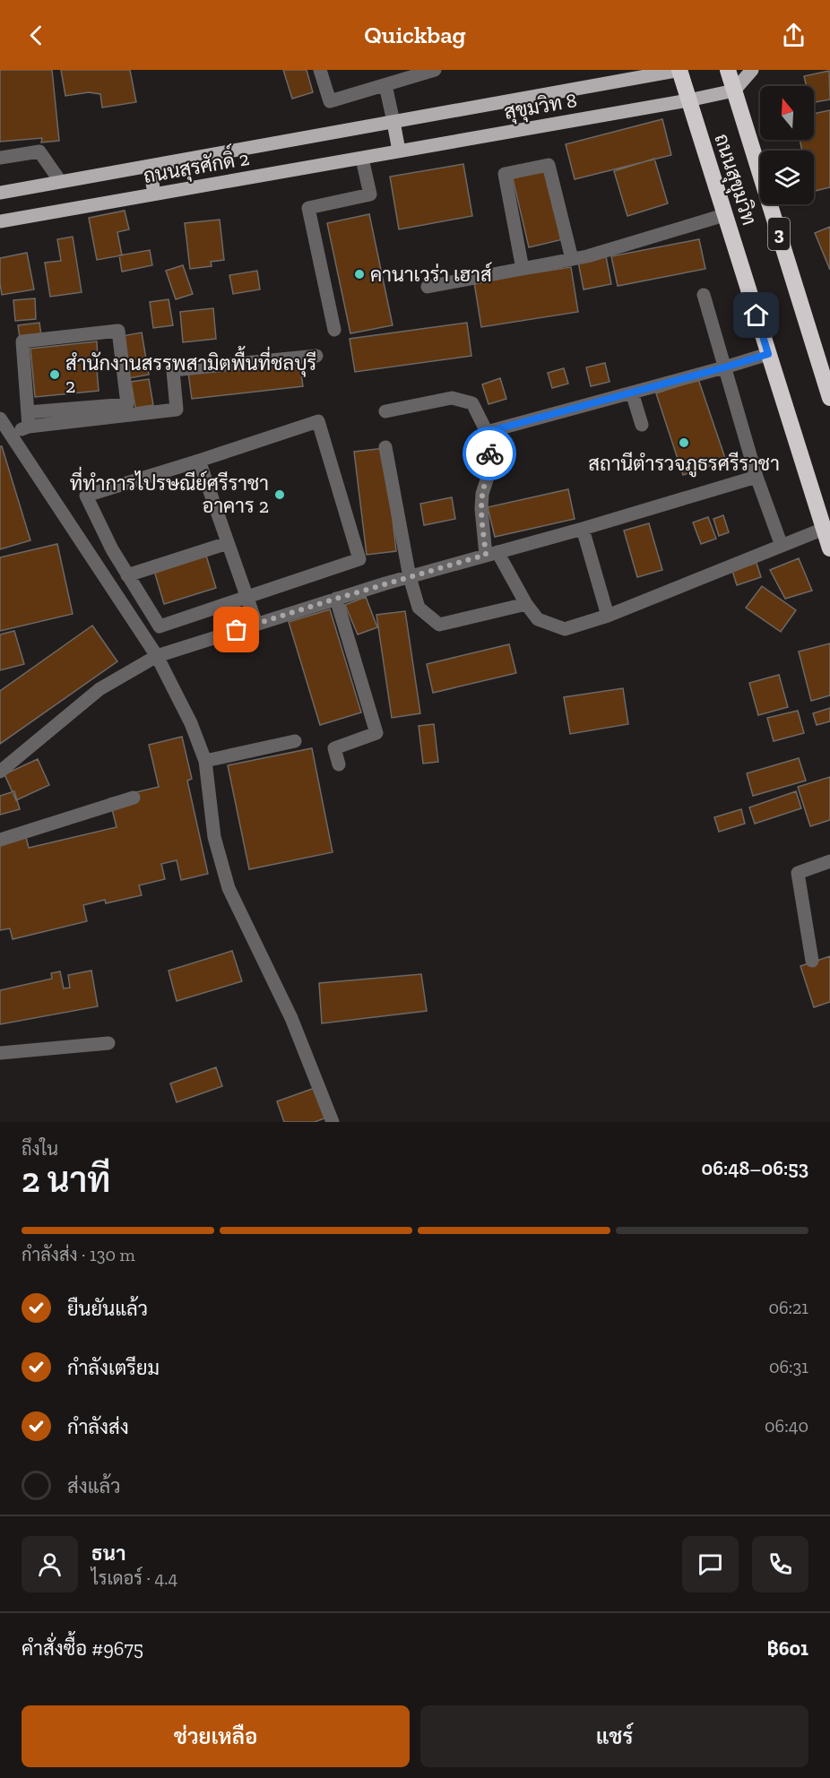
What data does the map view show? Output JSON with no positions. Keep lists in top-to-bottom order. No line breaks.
{"streets":{"highway":["ถนนสุขุมวิท","3"],"main road":["สุขุมวิท 8","ถนนสุรศักดิ์ 2"]},"crossings":[["สุขุมวิท 8","ถนนสุรศักดิ์ 2"],["สุขุมวิท 8","ถนนสุขุมวิท"]],"places":["คานาเวร่า เฮาส์","สำนักงานสรรพสามิตพื้นที่ชลบุรี 2","สถานีตำรวจภูธรศรีราชา","ที่ทำการไปรษณีย์ศรีราชา อาคาร 2"],"north":"top","page":{"header":"Quickbag","heading":["2 นาที","ถึงใน","06:48–06:53"],"panel":["ธนา","ไรเดอร์ · 4.4","คำสั่งซื้อ #9675","฿601"],"bar":"กำลังส่ง · 130 m","list":[["ยืนยันแล้ว","06:21"],["กำลังเตรียม","06:31"],["กำลังส่ง","06:40"],"ส่งแล้ว"],"buttons":["ช่วยเหลือ","แชร์"]}}
